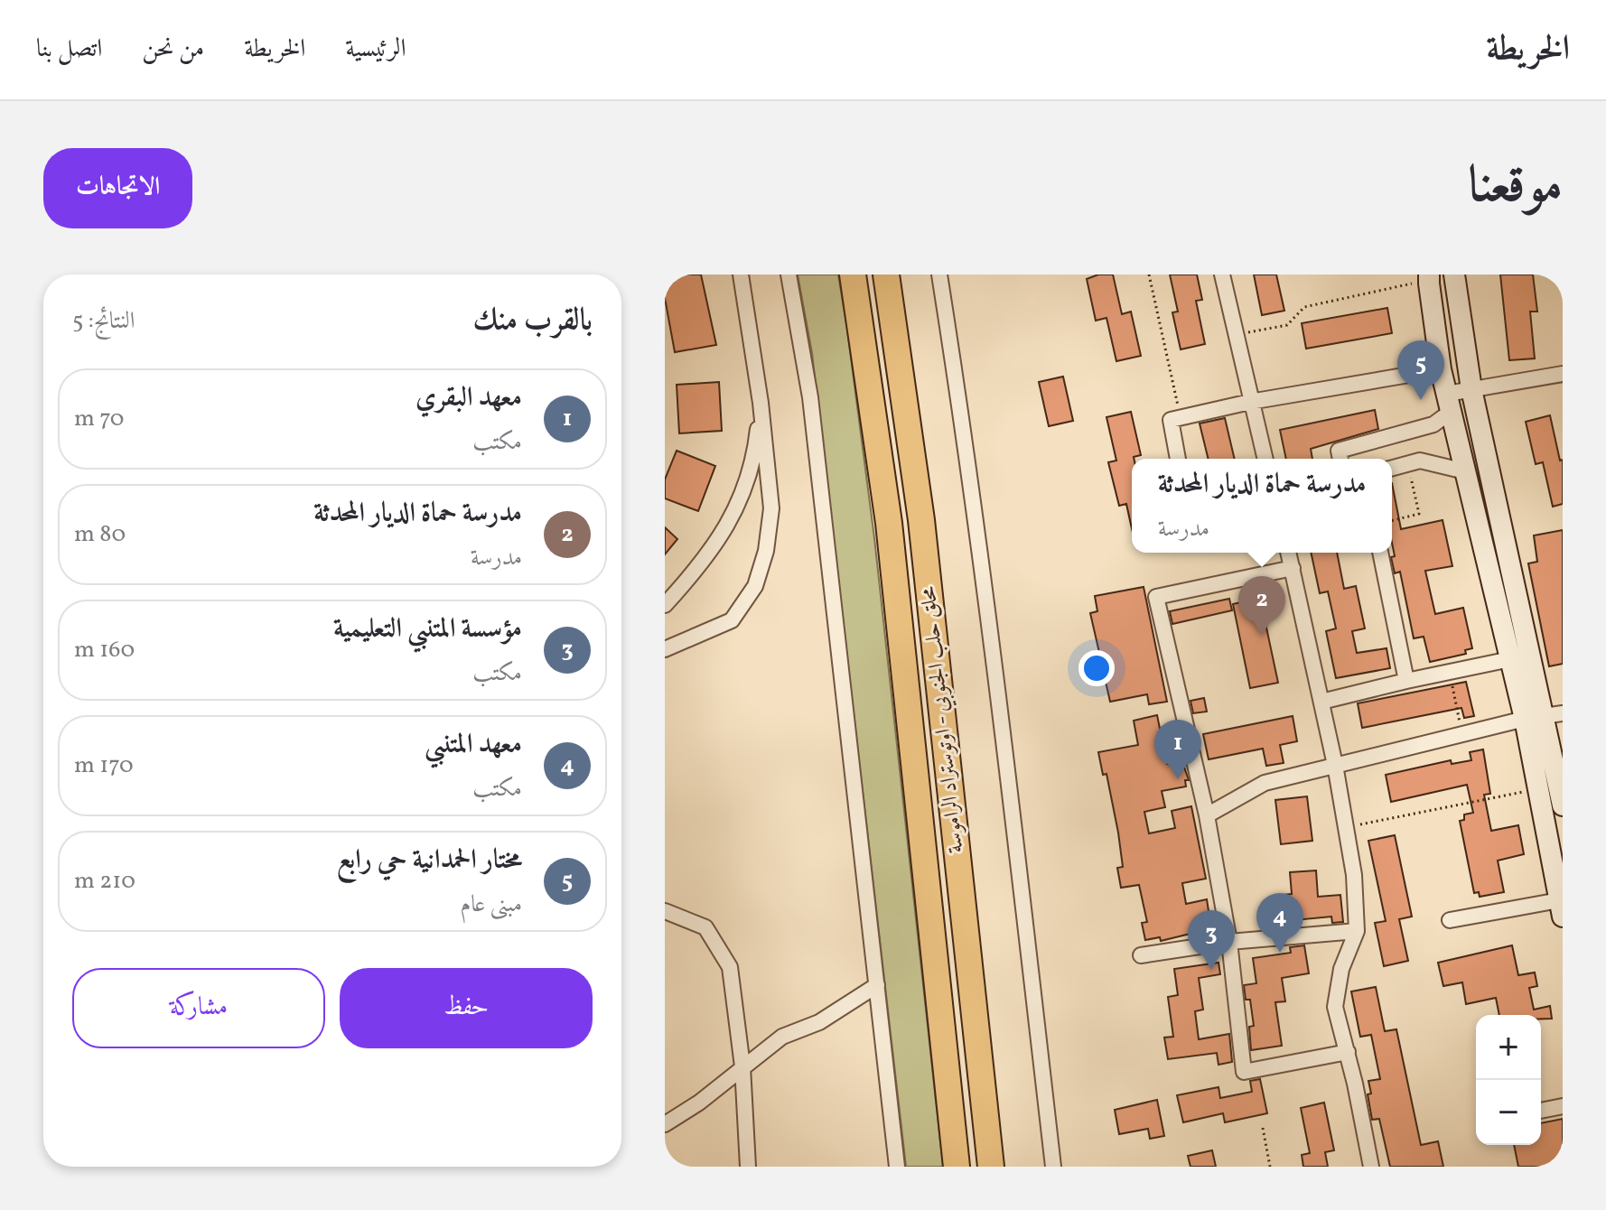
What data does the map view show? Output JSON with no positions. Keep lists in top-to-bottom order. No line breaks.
{"streets":{"highway":["محلق حلب الجنوبي - اوتوستراد الراموسة"]},"page":{"header":"الخريطة","nav":["الرئيسية","الخريطة","من نحن","اتصل بنا"],"title":"موقعنا","buttons":["الاتجاهات",["حفظ","مشاركة"]],"heading":["بالقرب منك","النتائج: 5"],"pins":["5","2","1","4","3"],"list":[{"mark":"1","name":"معهد البقري","note":"مكتب","value":"70 m"},{"mark":"2","name":"مدرسة حماة الديار المحدثة","note":"مدرسة","value":"80 m"},{"mark":"3","name":"مؤسسة المتنبي التعليمية","note":"مكتب","value":"160 m"},{"mark":"4","name":"معهد المتنبي","note":"مكتب","value":"170 m"},{"mark":"5","name":"مختار الحمدانية حي رابع","note":"مبنى عام","value":"210 m"}],"popup":["مدرسة حماة الديار المحدثة","مدرسة"],"map_buttons":["+","−"]}}
